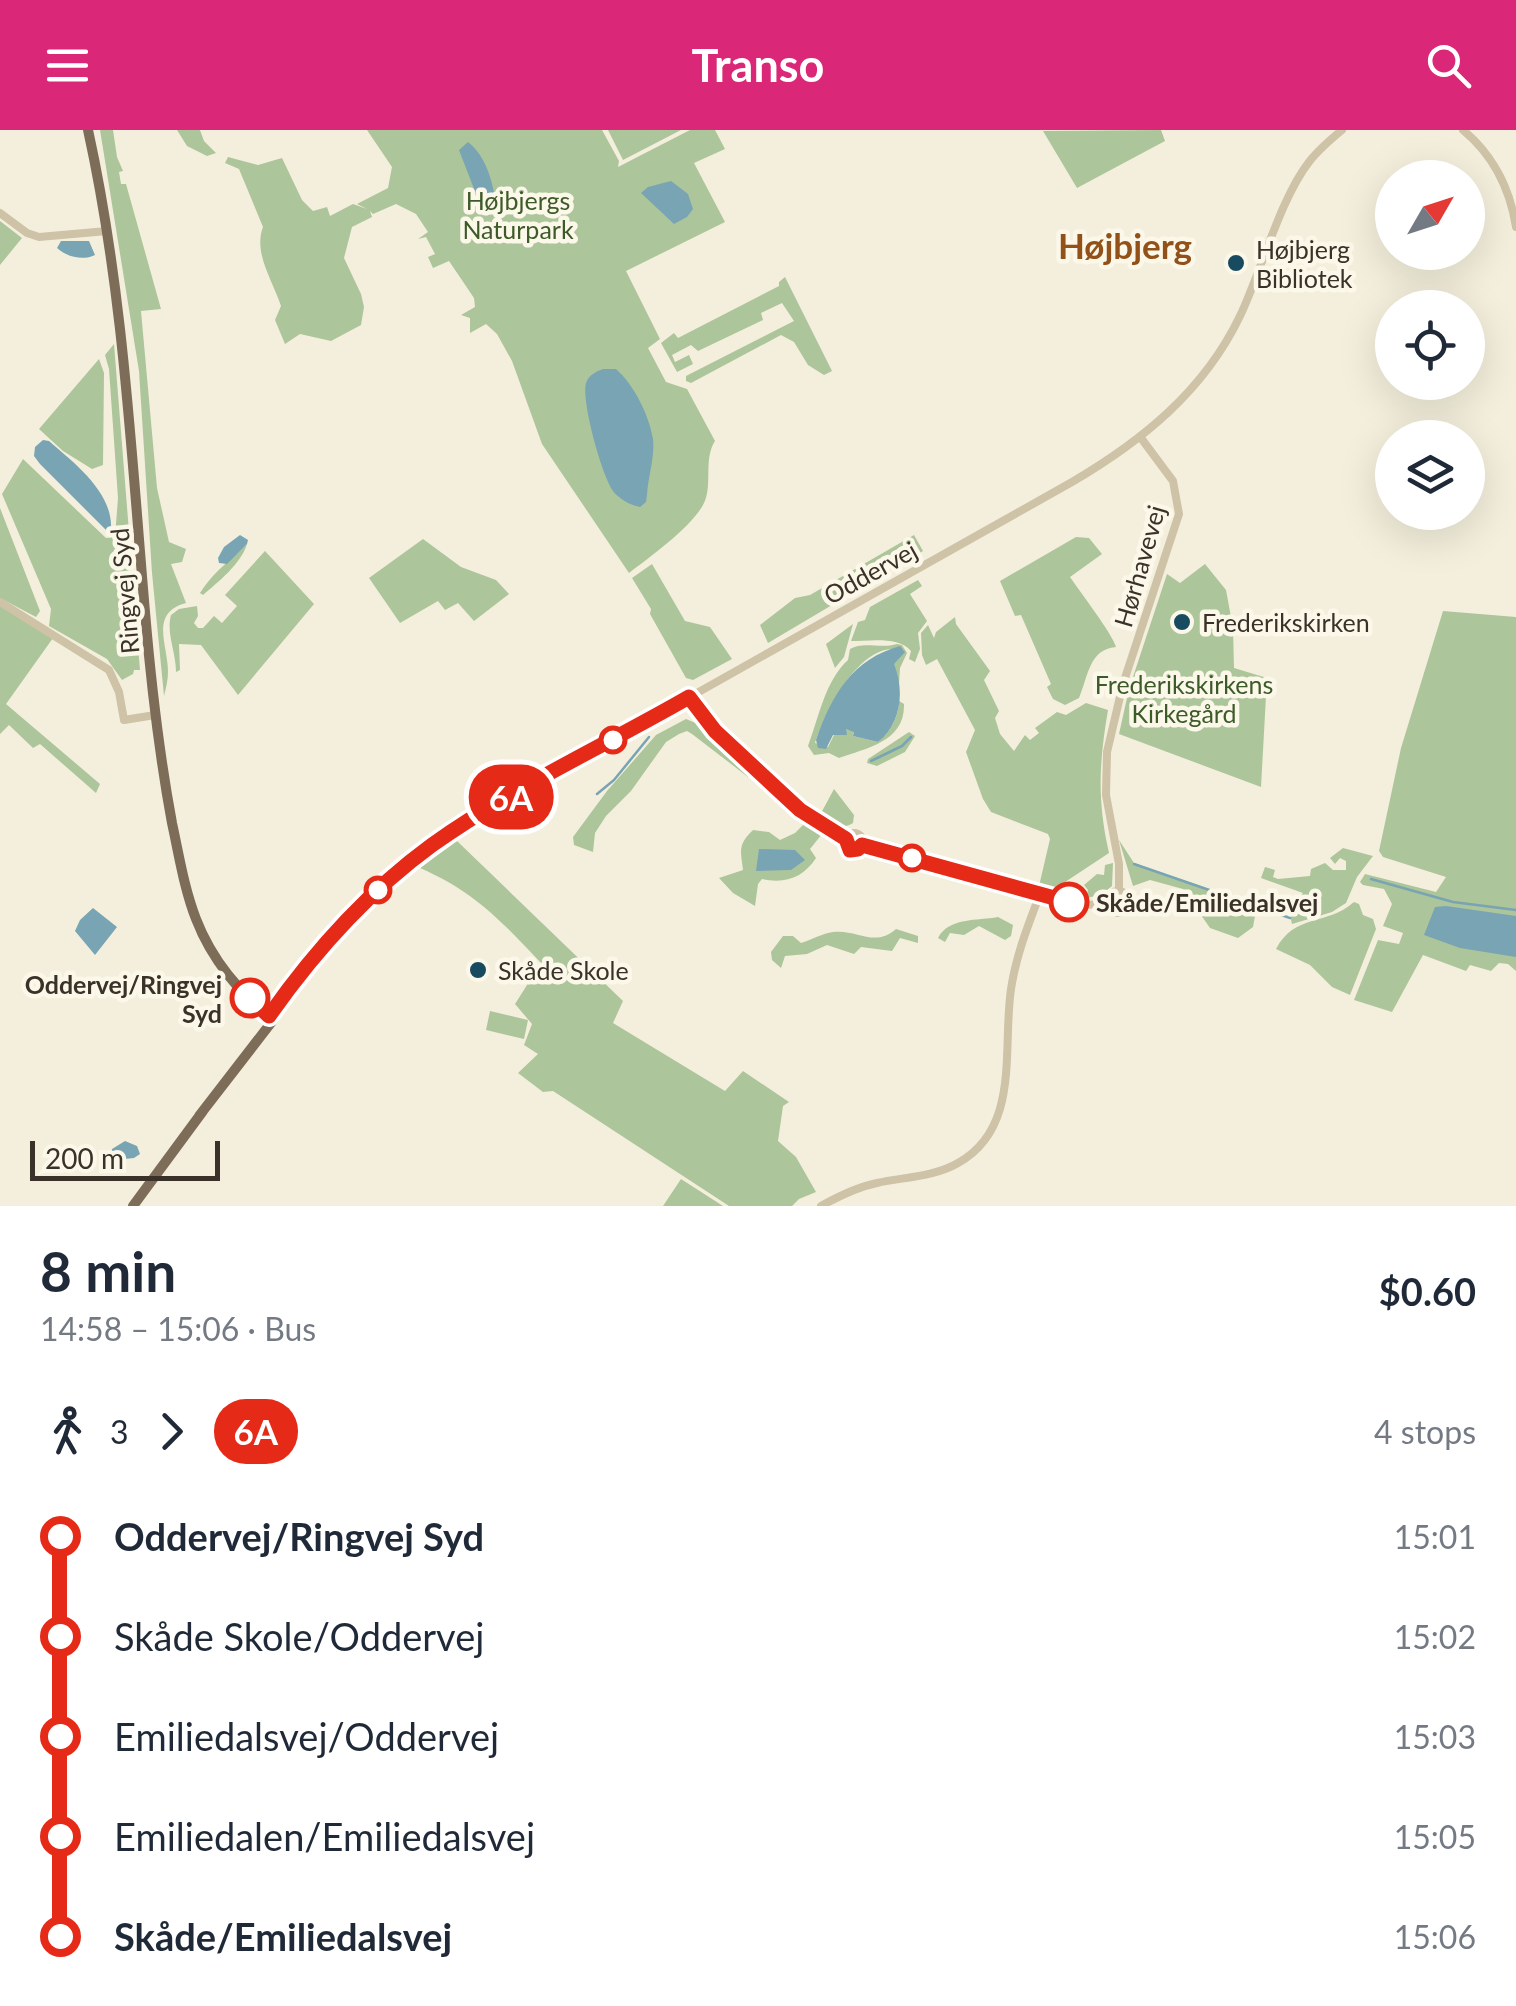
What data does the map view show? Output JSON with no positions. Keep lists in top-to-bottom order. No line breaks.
{"streets":{"main road":["Oddervej","Ringvej Syd"],"street":["Hørhavevej"]},"crossings":[["Hørhavevej","Oddervej"],["Oddervej","Ringvej Syd"]],"districts":["Højbjerg"],"parks":["Højbjergs Naturpark","Frederikskirkens Kirkegård"],"places":["Højbjerg Bibliotek","Frederikskirken","Skåde/Emiliedalsvej","Skåde Skole","Oddervej/Ringvej Syd"],"lines":["bus line 6A"],"scale_bar":"200 m","north":"top right","page":{"header":"Transo","on_map":"6A","scale":"200 m","heading":["8 min","14:58 – 15:06 · Bus","$0.60"],"legs":["3","6A","4 stops"],"list":[{"name":"Oddervej/Ringvej Syd","value":"15:01"},{"name":"Skåde Skole/Oddervej","value":"15:02"},{"name":"Emiliedalsvej/Oddervej","value":"15:03"},{"name":"Emiliedalen/Emiliedalsvej","value":"15:05"},{"name":"Skåde/Emiliedalsvej","value":"15:06"}]}}
